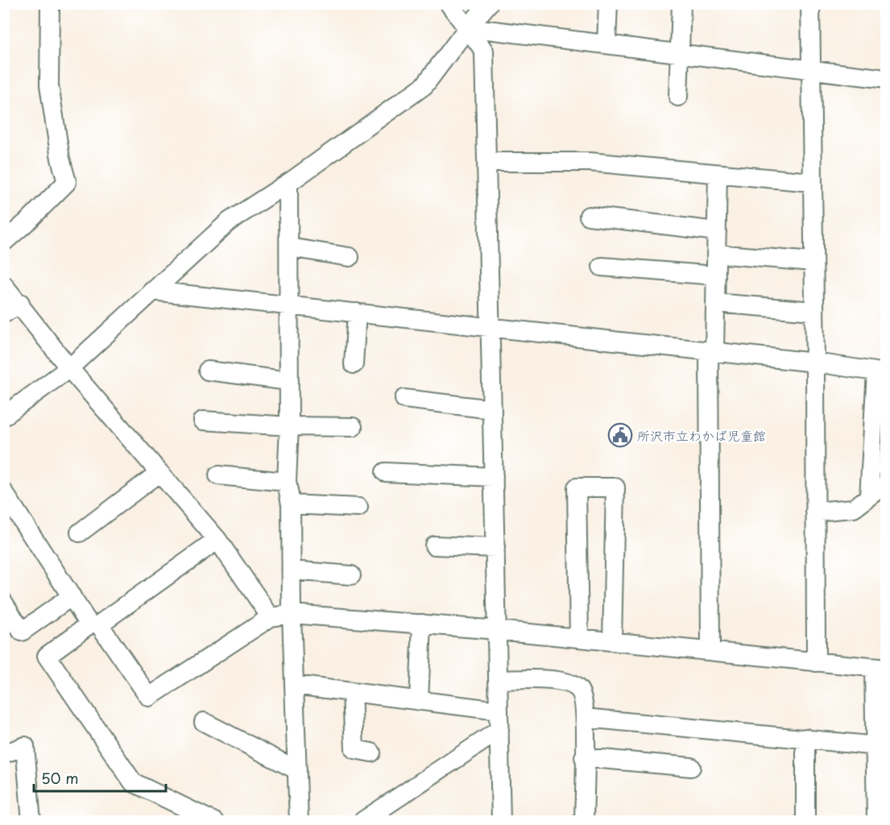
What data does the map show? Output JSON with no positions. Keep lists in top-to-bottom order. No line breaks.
{"places":{"public building":["所沢市立わかば児童館"]},"scale_bar":"50 m"}
